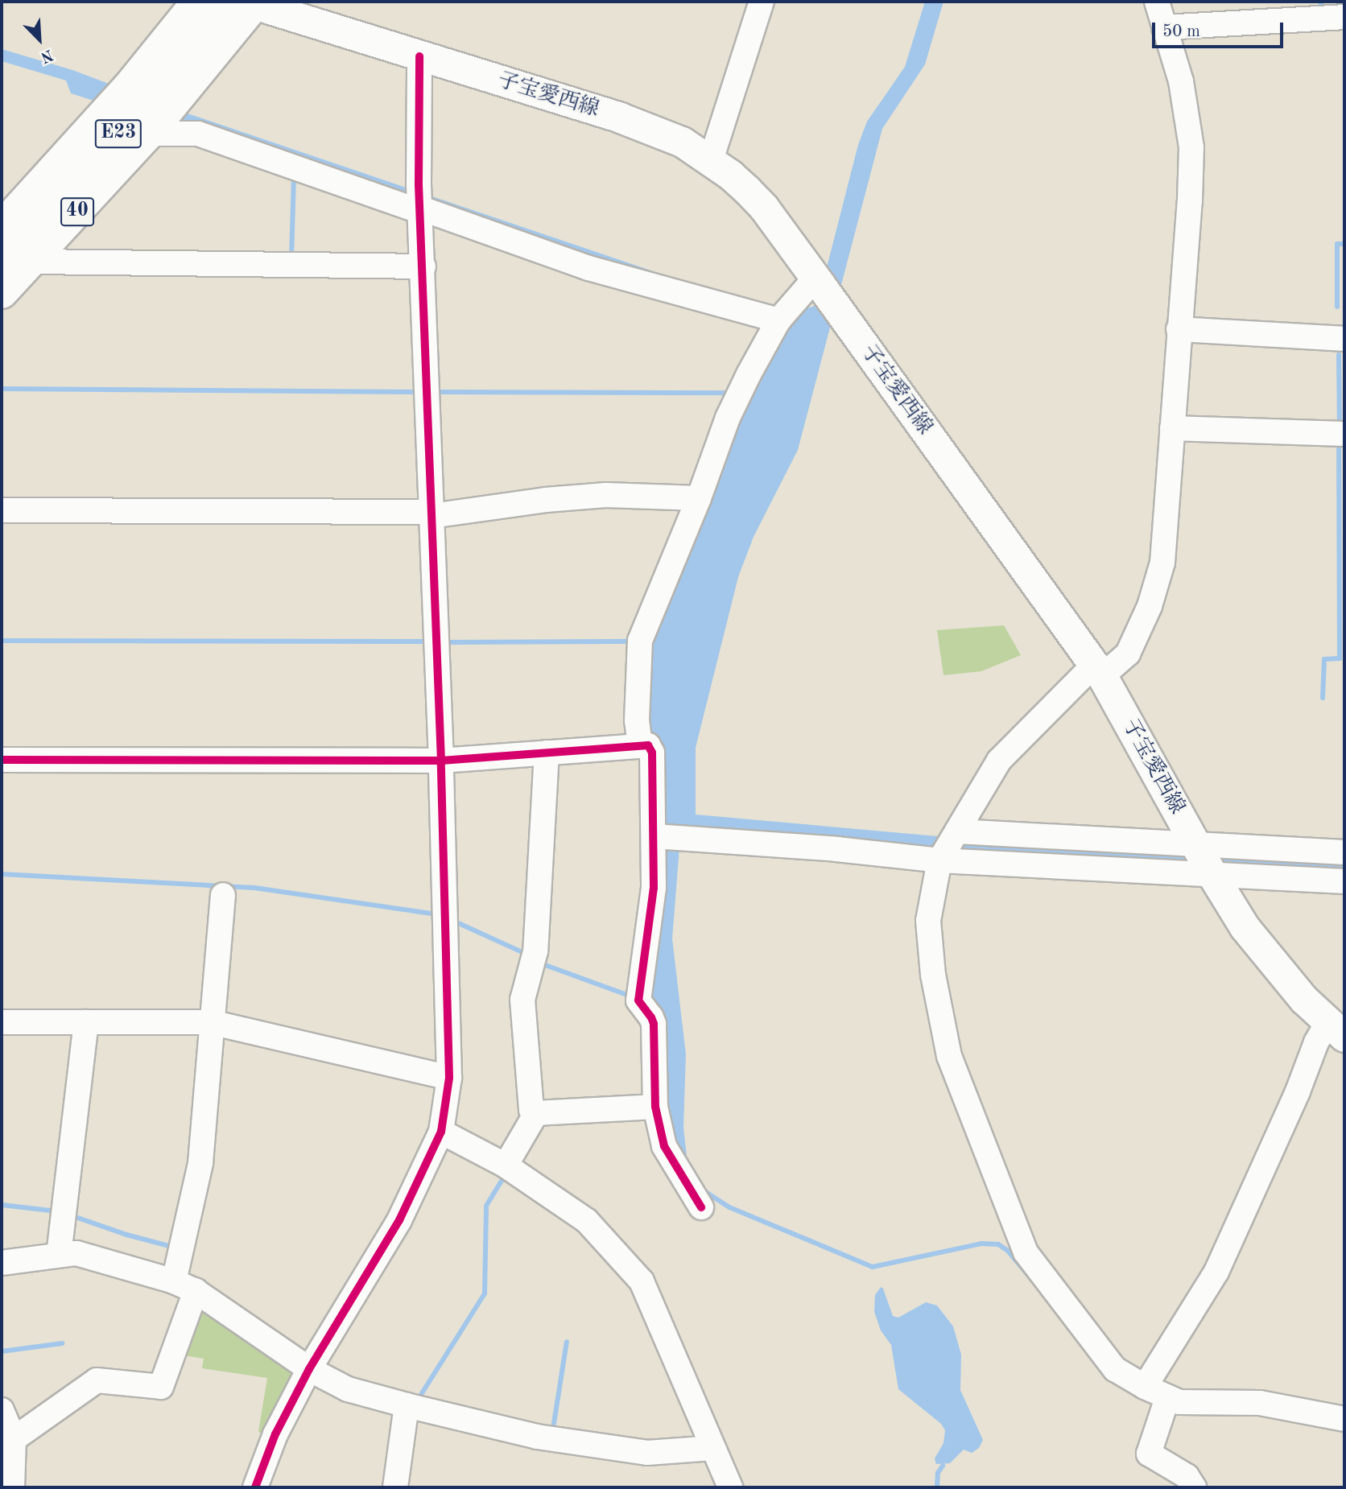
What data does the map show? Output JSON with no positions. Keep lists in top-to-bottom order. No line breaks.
{"streets":{"highway":["E23"],"main road":["子宝愛西線","40"]},"crossings":[["子宝愛西線","E23"],["子宝愛西線","40"],["E23","40"]],"scale_bar":"50 m","north":"bottom right"}
